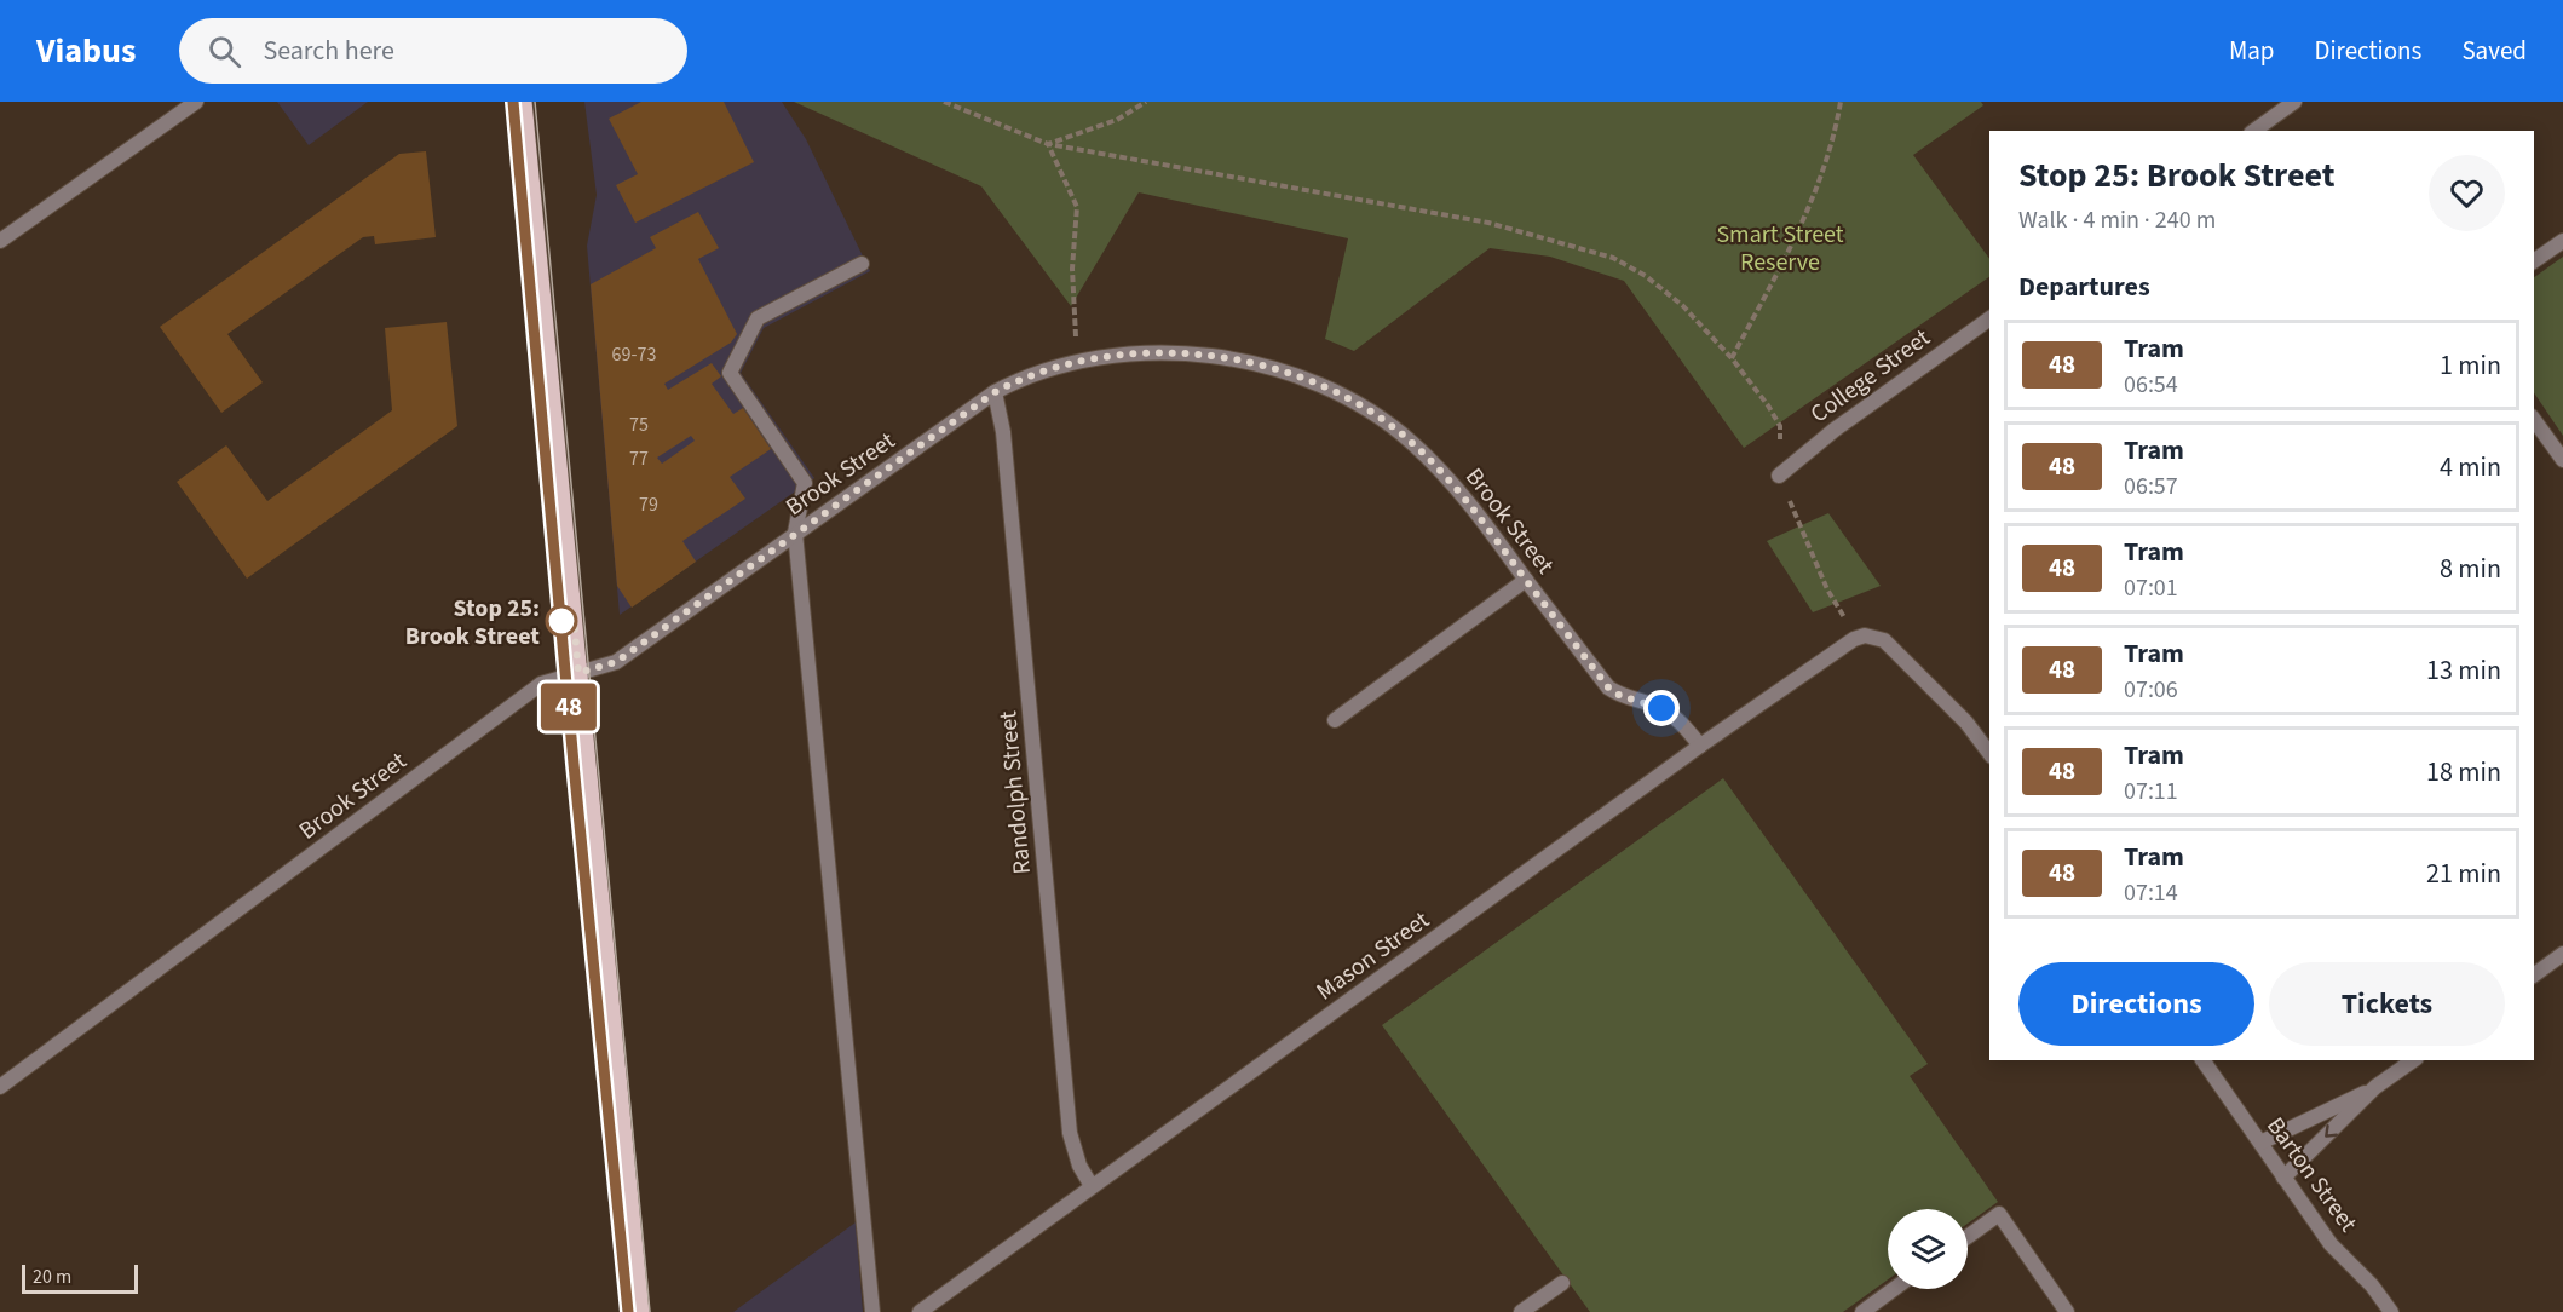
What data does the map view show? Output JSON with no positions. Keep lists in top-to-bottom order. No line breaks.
{"streets":{"street":["College Street","Brook Street","Randolph Street","Mason Street","Barton Street"]},"crossings":[["Brook Street","Randolph Street"],["Brook Street","Mason Street"],["Randolph Street","Mason Street"]],"parks":["Smart Street Reserve"],"places":["Stop 25: Brook Street"],"lines":["tram line 48"],"house_numbers":["69-73","75","77","79"],"scale_bar":"20 m","page":{"header":"Viabus","search":"Search here","nav":["Map","Directions","Saved"],"on_map":"48","heading":[["Stop 25: Brook Street","Walk · 4 min · 240 m"],"Departures"],"list":[{"mark":"48","name":"Tram","note":"06:54","value":"1 min"},{"mark":"48","name":"Tram","note":"06:57","value":"4 min"},{"mark":"48","name":"Tram","note":"07:01","value":"8 min"},{"mark":"48","name":"Tram","note":"07:06","value":"13 min"},{"mark":"48","name":"Tram","note":"07:11","value":"18 min"},{"mark":"48","name":"Tram","note":"07:14","value":"21 min"}],"buttons":["Directions","Tickets"],"scale":"20 m"}}
